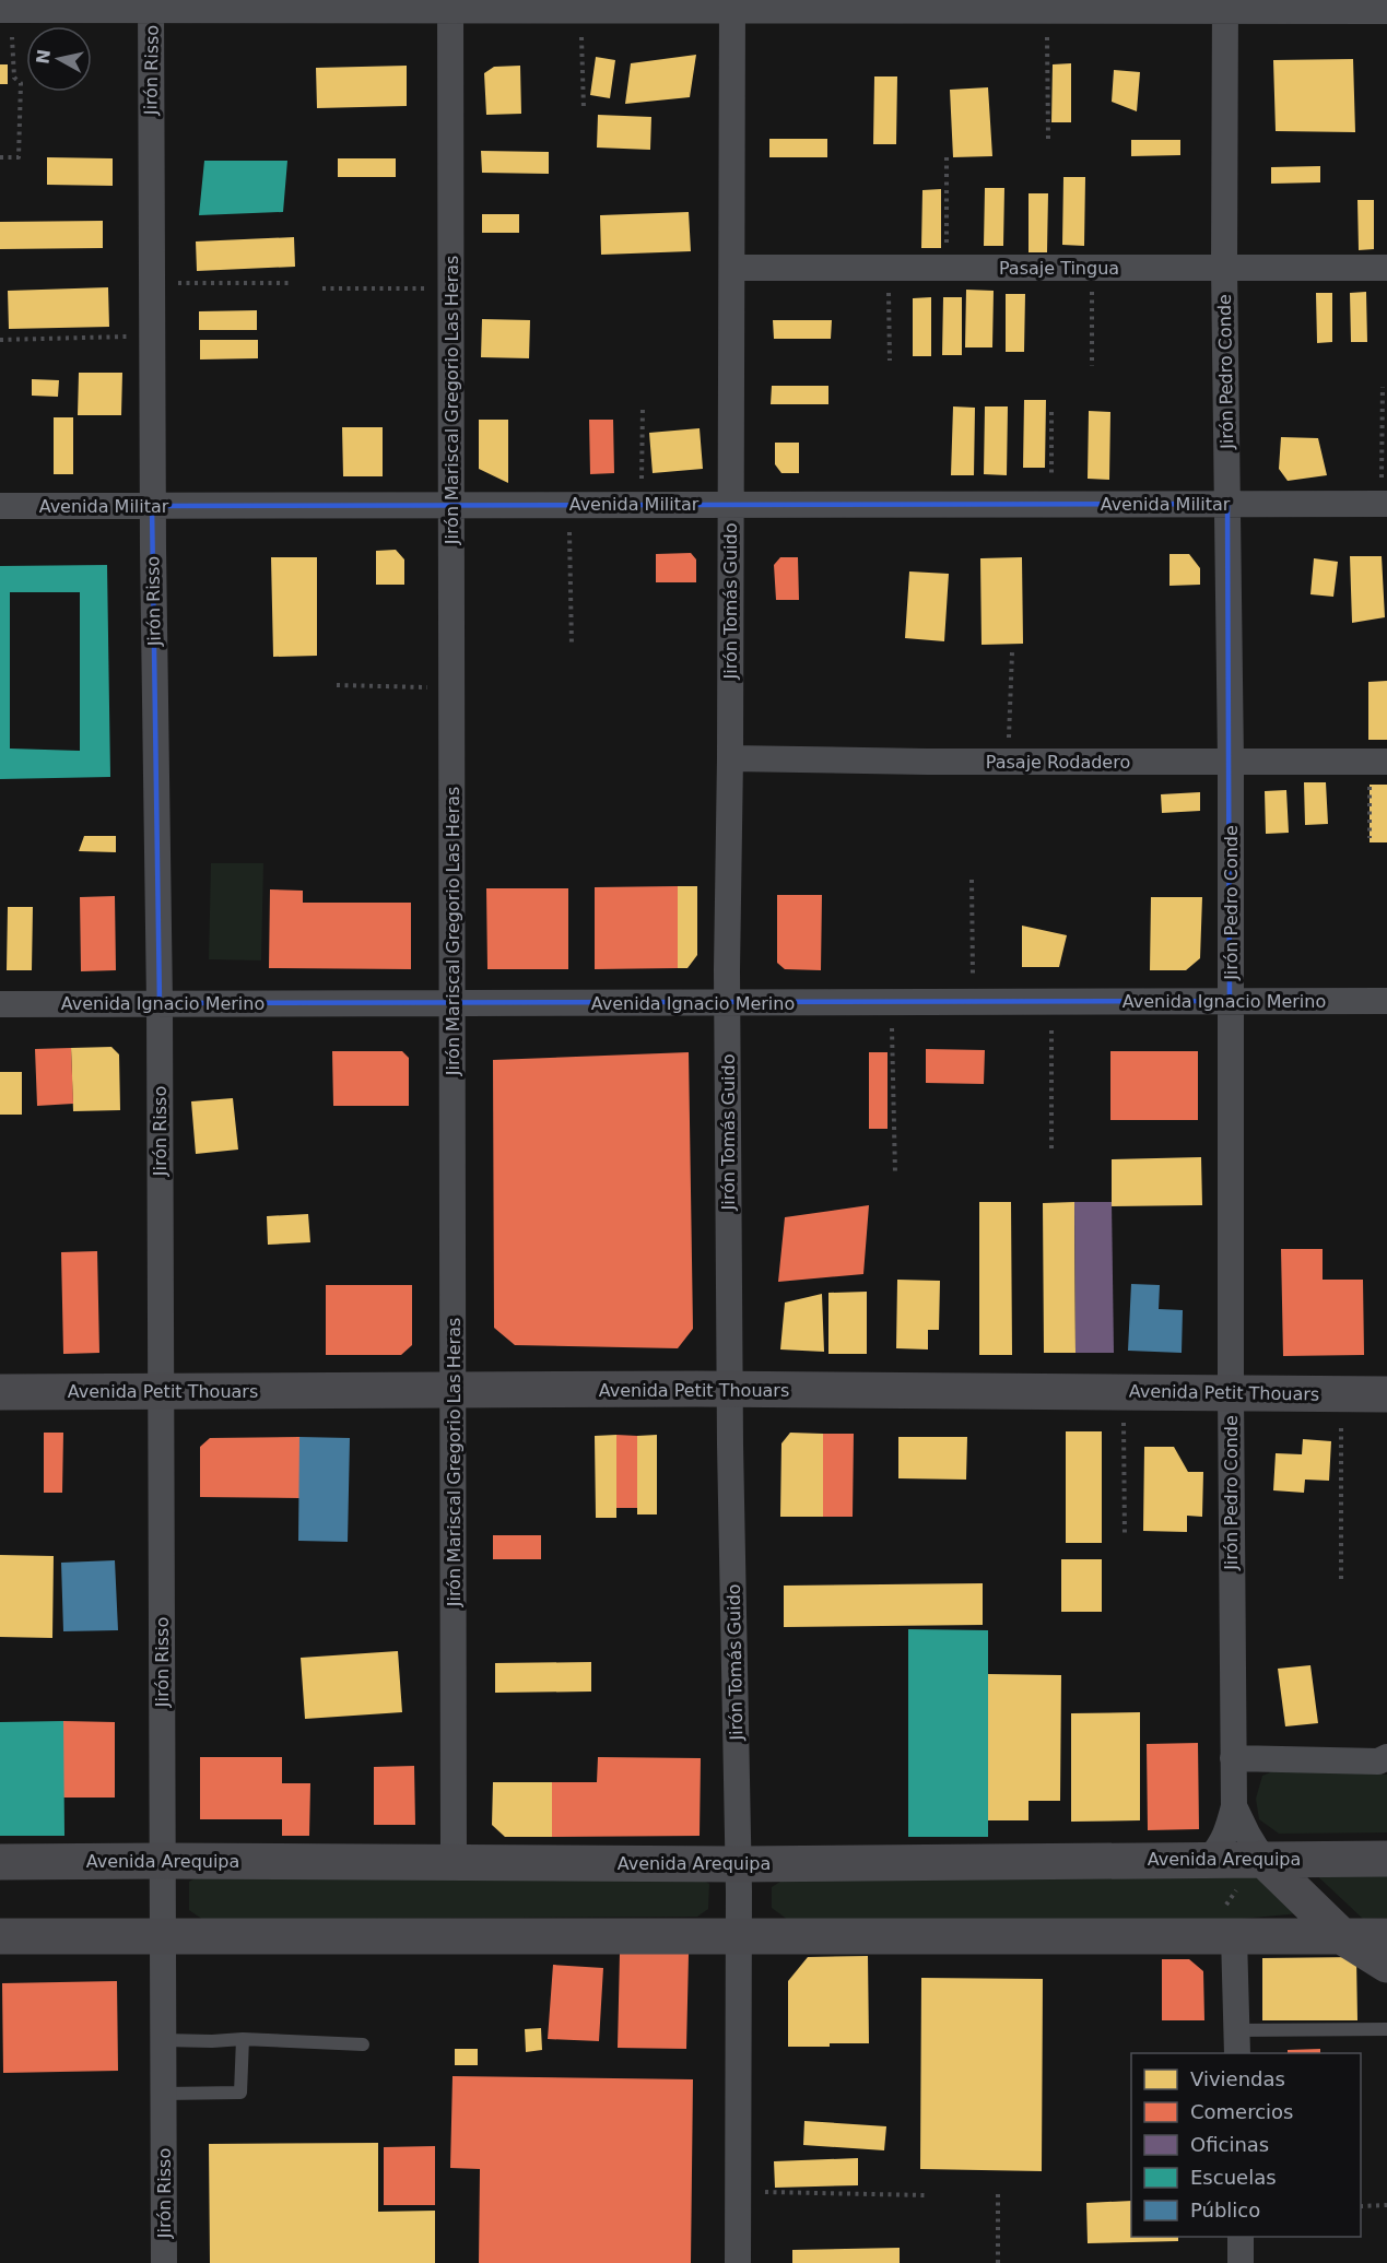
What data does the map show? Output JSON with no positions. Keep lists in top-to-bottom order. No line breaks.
{"streets":{"main road":["Avenida Petit Thouars","Avenida Arequipa"],"street":["Jirón Risso","Pasaje Tingua","Jirón Pedro Conde","Jirón Mariscal Gregorio Las Heras","Avenida Militar","Jirón Tomás Guido","Pasaje Rodadero","Avenida Ignacio Merino"]},"crossings":[["Jirón Risso","Avenida Militar"],["Jirón Risso","Avenida Ignacio Merino"],["Jirón Risso","Avenida Petit Thouars"],["Jirón Risso","Avenida Arequipa"],["Pasaje Tingua","Jirón Pedro Conde"],["Pasaje Tingua","Jirón Tomás Guido"],["Jirón Pedro Conde","Avenida Militar"],["Jirón Pedro Conde","Pasaje Rodadero"],["Jirón Pedro Conde","Avenida Ignacio Merino"],["Jirón Pedro Conde","Avenida Petit Thouars"],["Jirón Pedro Conde","Avenida Arequipa"],["Jirón Mariscal Gregorio Las Heras","Avenida Militar"],["Jirón Mariscal Gregorio Las Heras","Avenida Ignacio Merino"],["Jirón Mariscal Gregorio Las Heras","Avenida Petit Thouars"],["Jirón Mariscal Gregorio Las Heras","Avenida Arequipa"],["Avenida Militar","Jirón Tomás Guido"],["Jirón Tomás Guido","Pasaje Rodadero"],["Jirón Tomás Guido","Avenida Ignacio Merino"],["Jirón Tomás Guido","Avenida Petit Thouars"],["Jirón Tomás Guido","Avenida Arequipa"]],"legend":["Viviendas","Comercios","Oficinas","Escuelas","Público"],"north":"left"}
